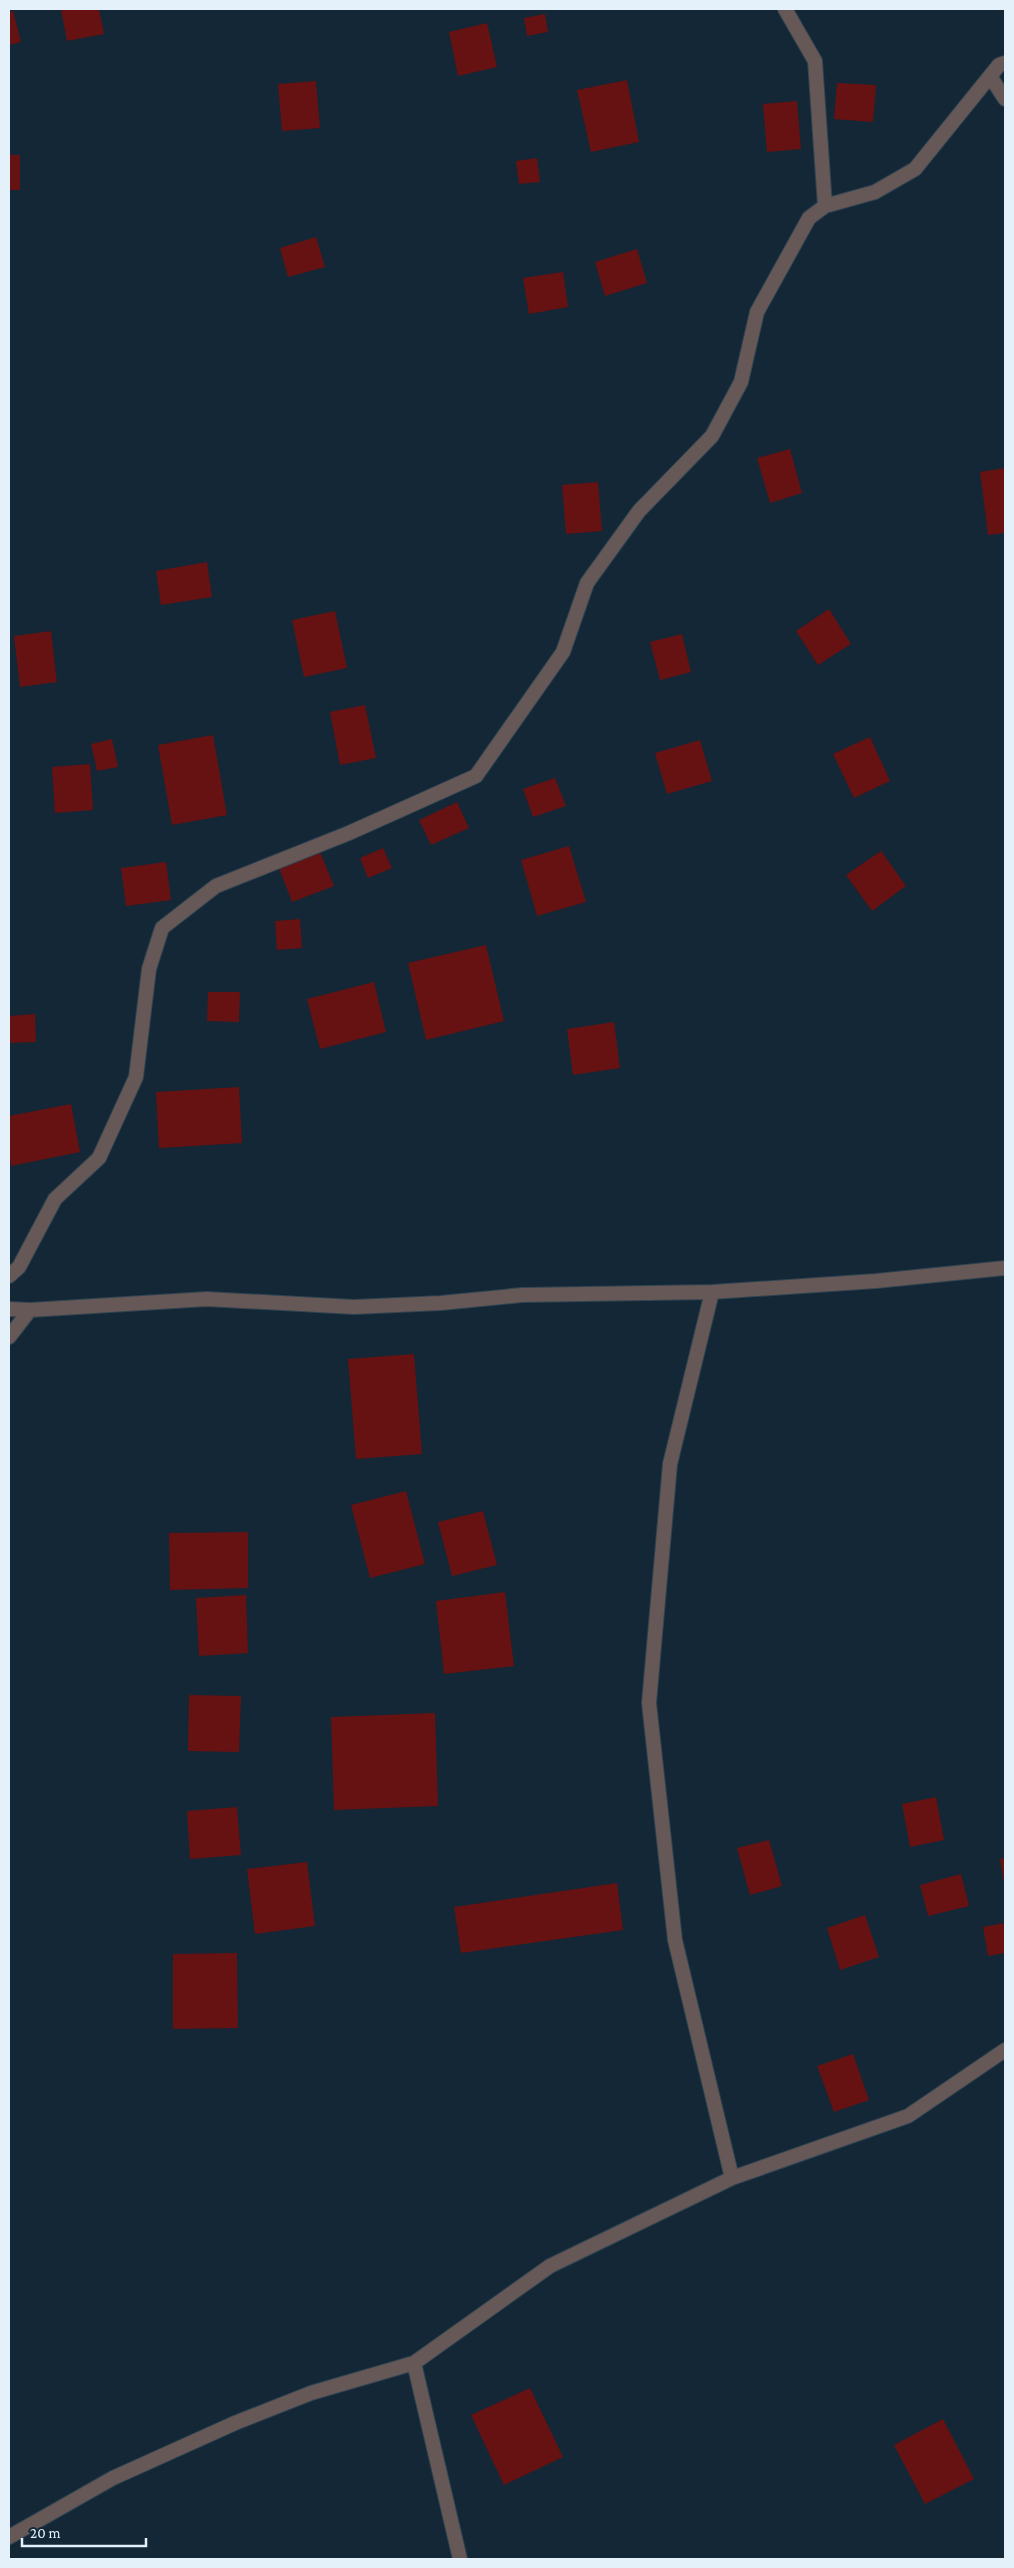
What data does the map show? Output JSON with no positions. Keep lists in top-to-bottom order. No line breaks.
{"scale_bar":"20 m"}
